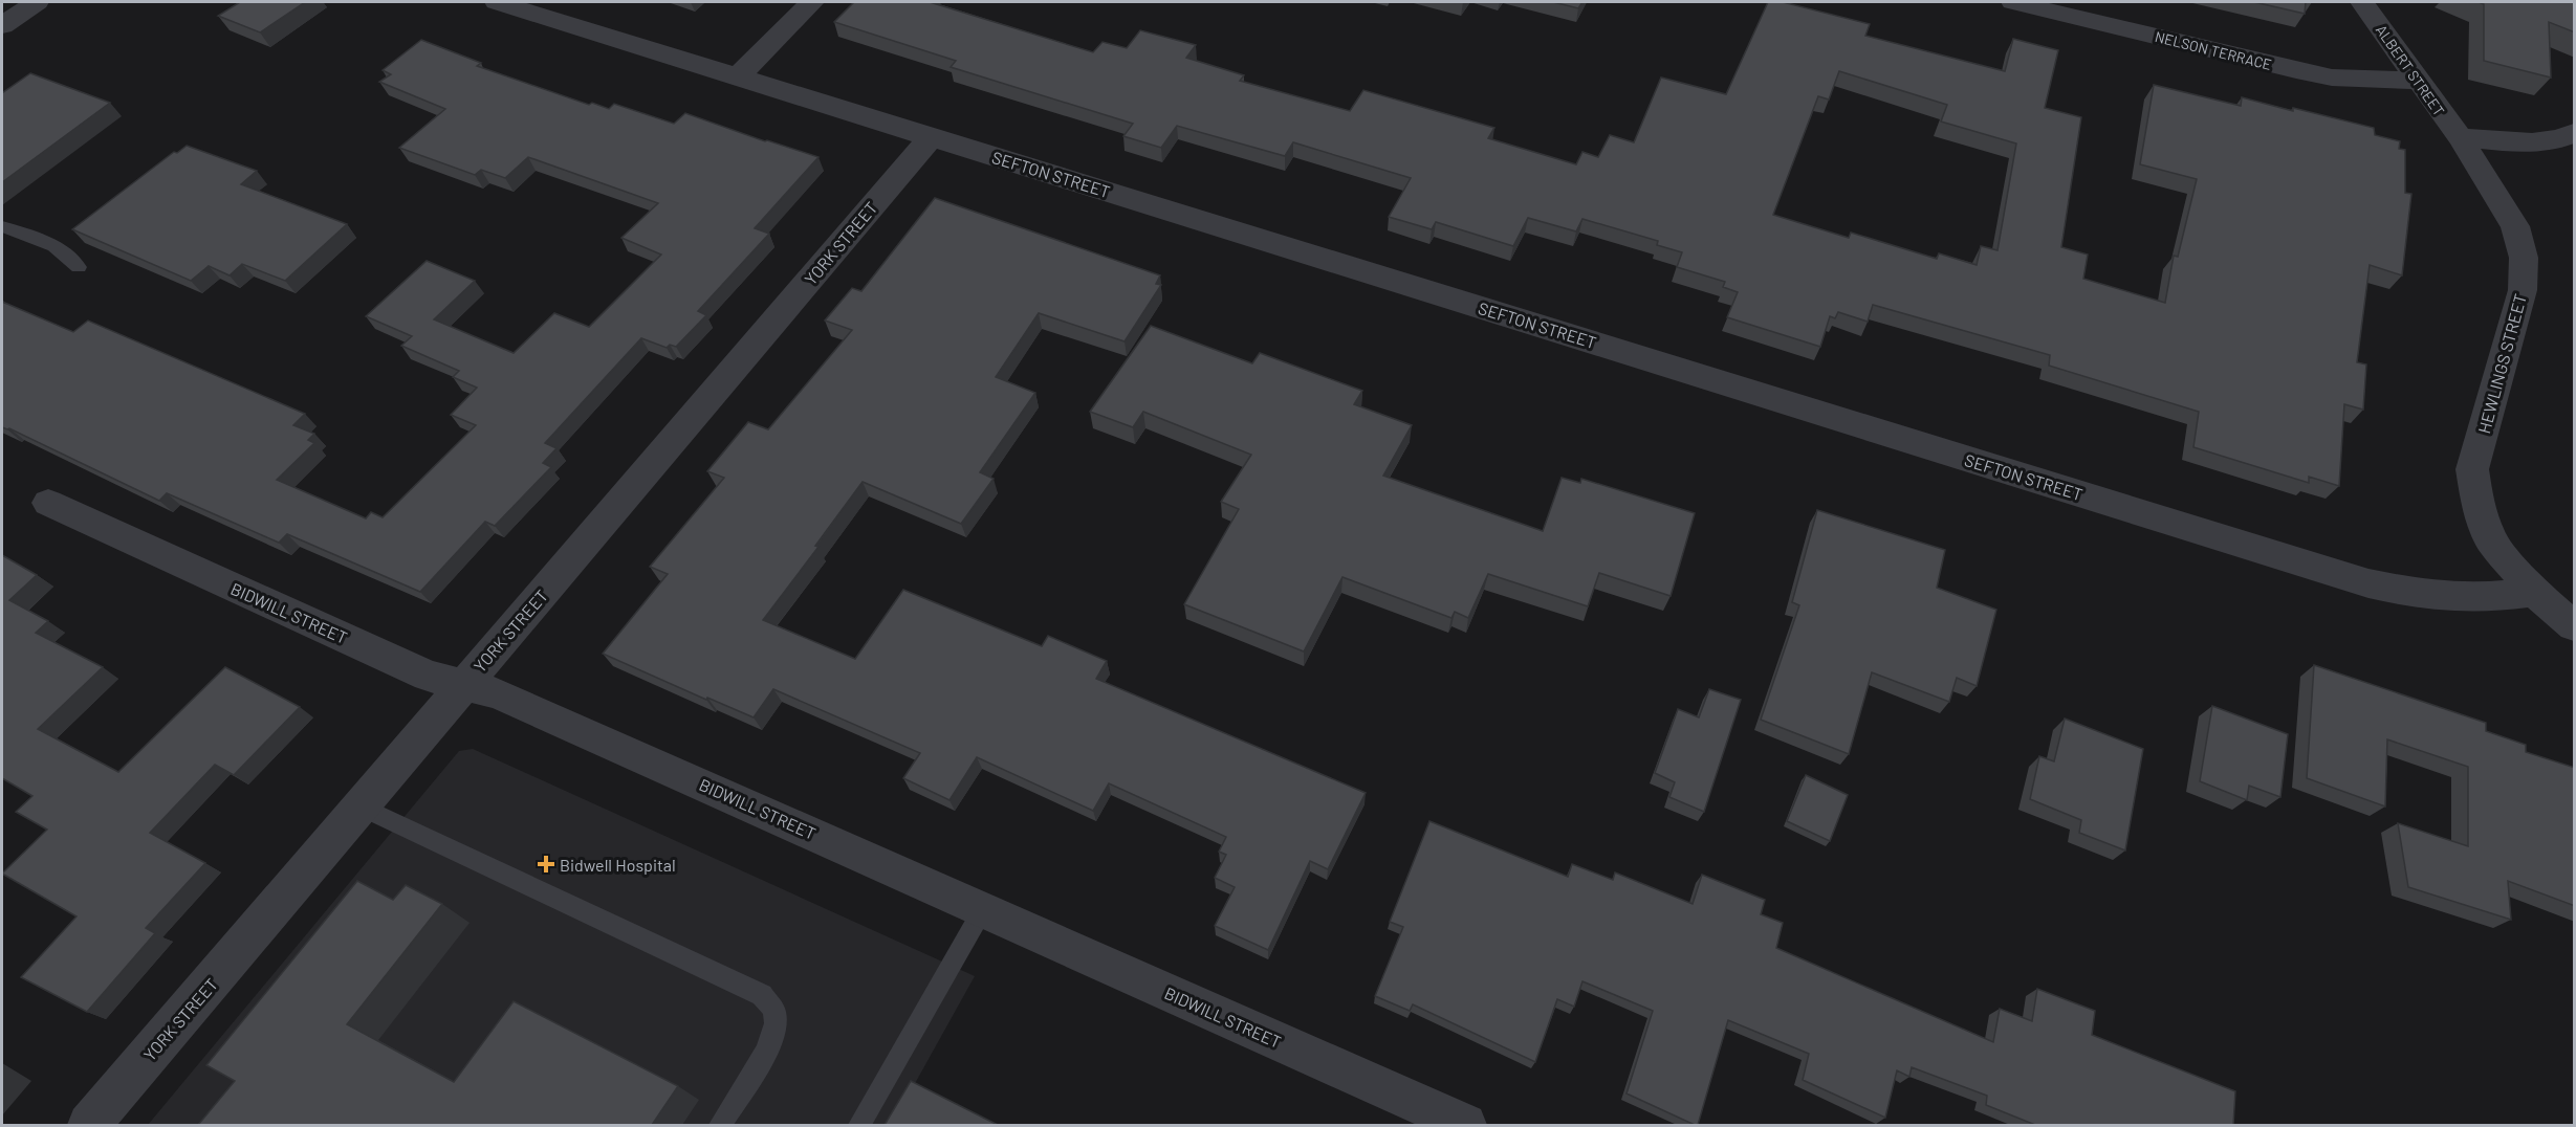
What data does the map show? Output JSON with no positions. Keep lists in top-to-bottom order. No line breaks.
{"streets":{"street":["NELSON TERRACE","ALBERT STREET","SEFTON STREET","YORK STREET","HEWLINGS STREET","BIDWILL STREET"]},"crossings":[["NELSON TERRACE","ALBERT STREET"],["ALBERT STREET","HEWLINGS STREET"],["SEFTON STREET","YORK STREET"],["SEFTON STREET","HEWLINGS STREET"],["YORK STREET","BIDWILL STREET"]],"places":{"health":["Bidwell Hospital"]}}
